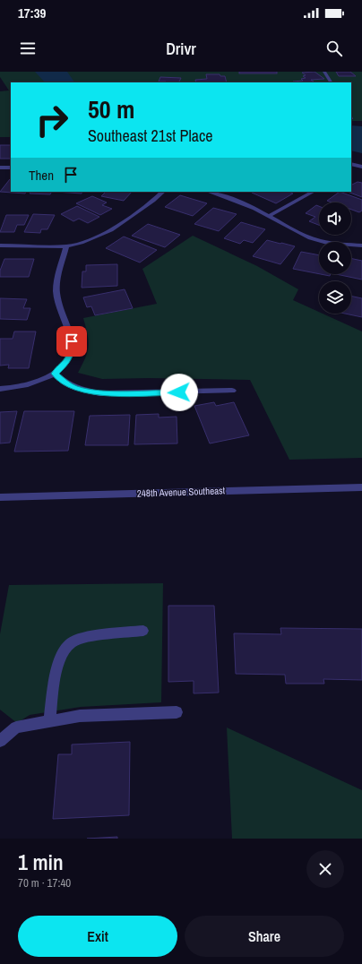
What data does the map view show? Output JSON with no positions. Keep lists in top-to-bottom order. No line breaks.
{"streets":{"street":["248th Avenue Southeast"]},"page":{"status":"17:39","header":"Drivr","turn":["50 m","Southeast 21st Place"],"then":"Then","heading":["1 min","70 m · 17:40"],"buttons":["Exit","Share"]}}
